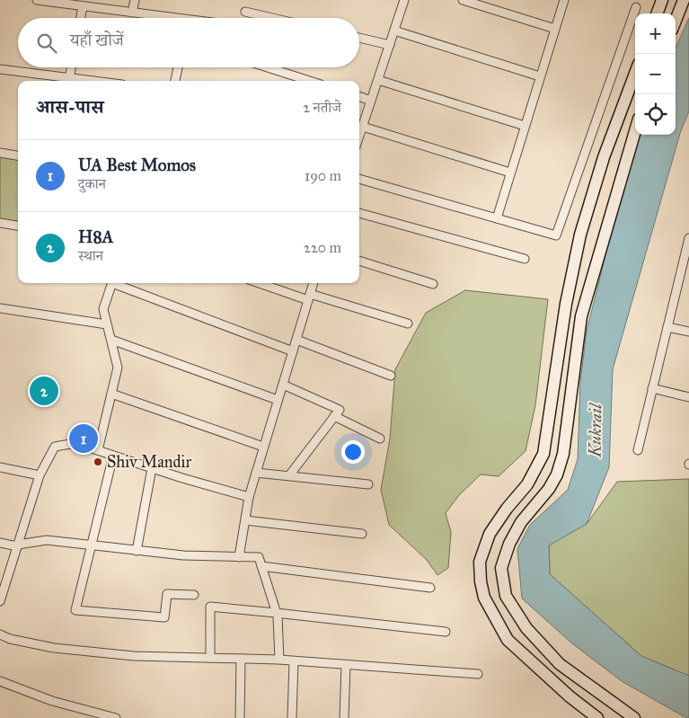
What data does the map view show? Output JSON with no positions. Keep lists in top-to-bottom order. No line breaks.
{"water":["Kukrail"],"places":["Shiv Mandir"],"page":{"map_buttons":["+","−"],"search":"यहाँ खोजें","heading":["आस-पास","2 नतीजे"],"list":[{"mark":"1","name":"UA Best Momos","note":"दुकान","value":"190 m"},{"mark":"2","name":"H8A","note":"स्थान","value":"220 m"}],"pins":["2","1"]}}
